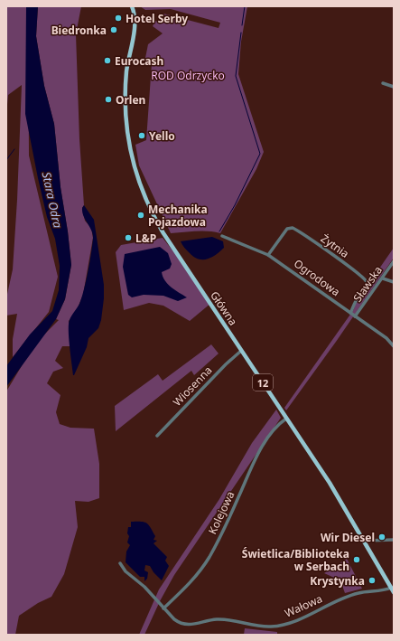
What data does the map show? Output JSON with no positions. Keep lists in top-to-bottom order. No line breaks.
{"streets":{"main road":["Główna","12"],"street":["Żytnia","Ogrodowa","Sławska","Wiosenna","Kolejowa","Wałowa"]},"crossings":[["Żytnia","Ogrodowa"],["Ogrodowa","Sławska"],["Główna","Wiosenna"],["Główna","Kolejowa"],["Główna","Wałowa"],["Kolejowa","Wałowa"]],"water":["Stara Odra"],"parks":["ROD Odrzycko"],"places":["Hotel Serby","Biedronka","Eurocash","Orlen","Yello","Mechanika Pojazdowa","L&P","Wir Diesel","Świetlica/Biblioteka w Serbach","Krystynka"]}
